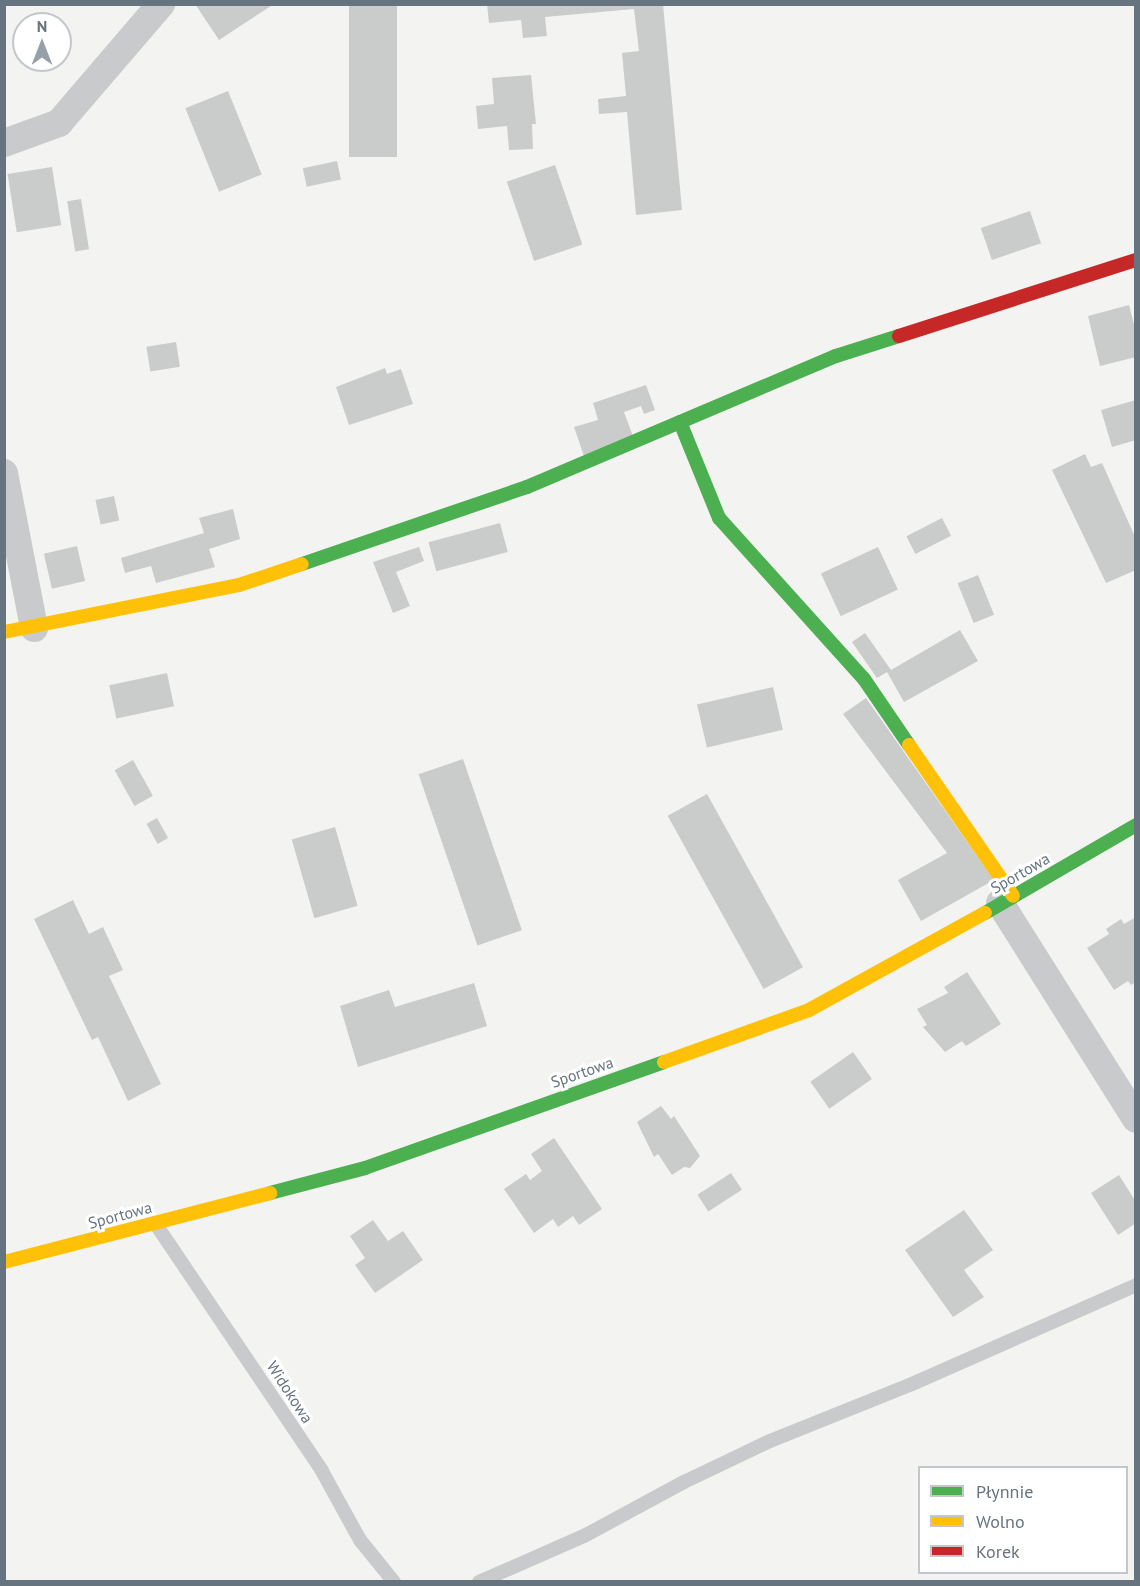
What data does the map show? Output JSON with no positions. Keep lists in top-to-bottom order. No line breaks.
{"streets":{"street":["Sportowa"],"lane":["Widokowa"]},"crossings":[["Sportowa","Widokowa"]],"legend":["Płynnie","Wolno","Korek"],"north":"top"}
